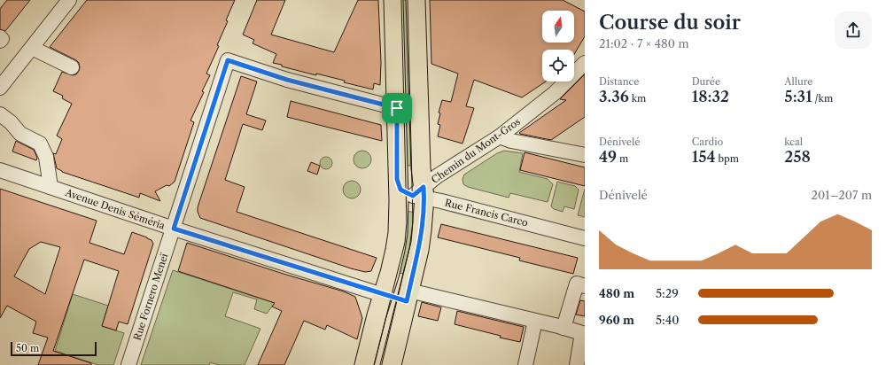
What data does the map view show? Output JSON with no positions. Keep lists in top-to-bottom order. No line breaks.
{"streets":{"street":["Chemin du Mont-Gros","Avenue Denis Séméria","Rue Francis Carco","Rue Fornero Meneï"]},"crossings":[["Chemin du Mont-Gros","Rue Francis Carco"],["Avenue Denis Séméria","Rue Fornero Meneï"]],"scale_bar":"50 m","north":"top","page":{"heading":["Course du soir","21:02 · 7 × 480 m"],"stats":[["Distance","3.36 km"],["Durée","18:32"],["Allure","5:31 /km"],["Dénivelé","49 m"],["Cardio","154 bpm"],["kcal","258"]],"chart":["Dénivelé","201–207 m"],"list":[{"name":"480 m","note":"5:29"},{"name":"960 m","note":"5:40"}],"scale":"50 m"}}
